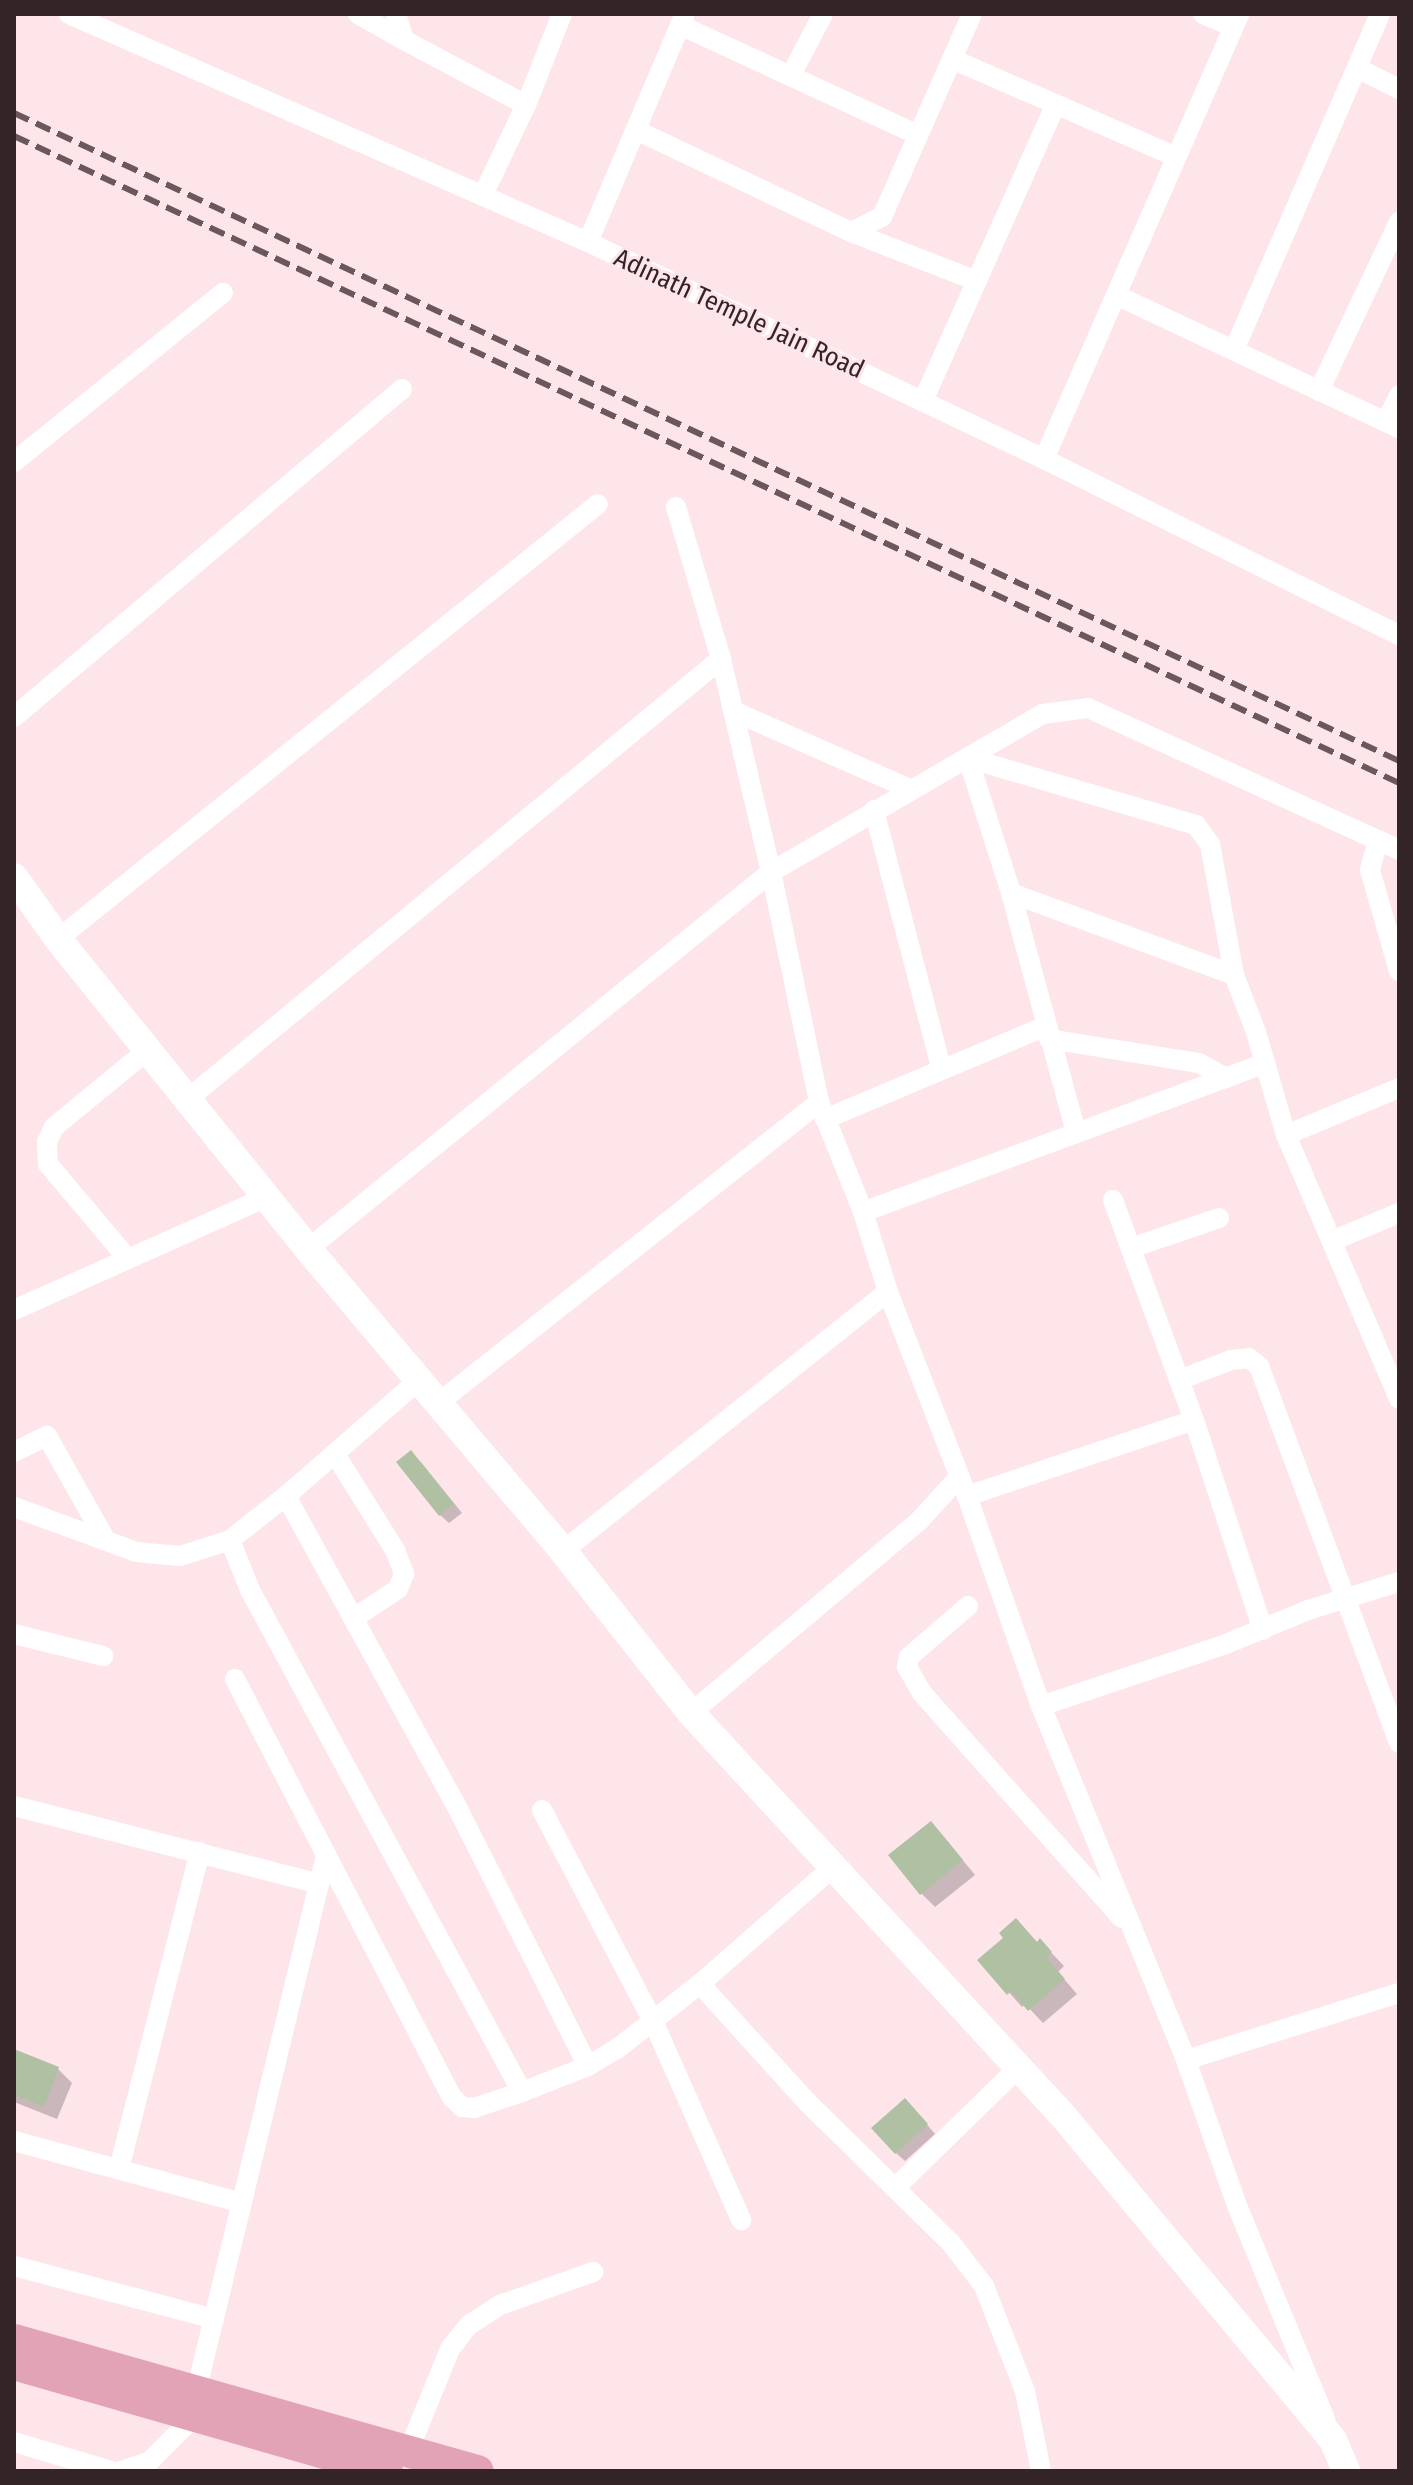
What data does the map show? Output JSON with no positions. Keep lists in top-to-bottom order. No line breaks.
{"streets":{"street":["Adinath Temple Jain Road"]}}
